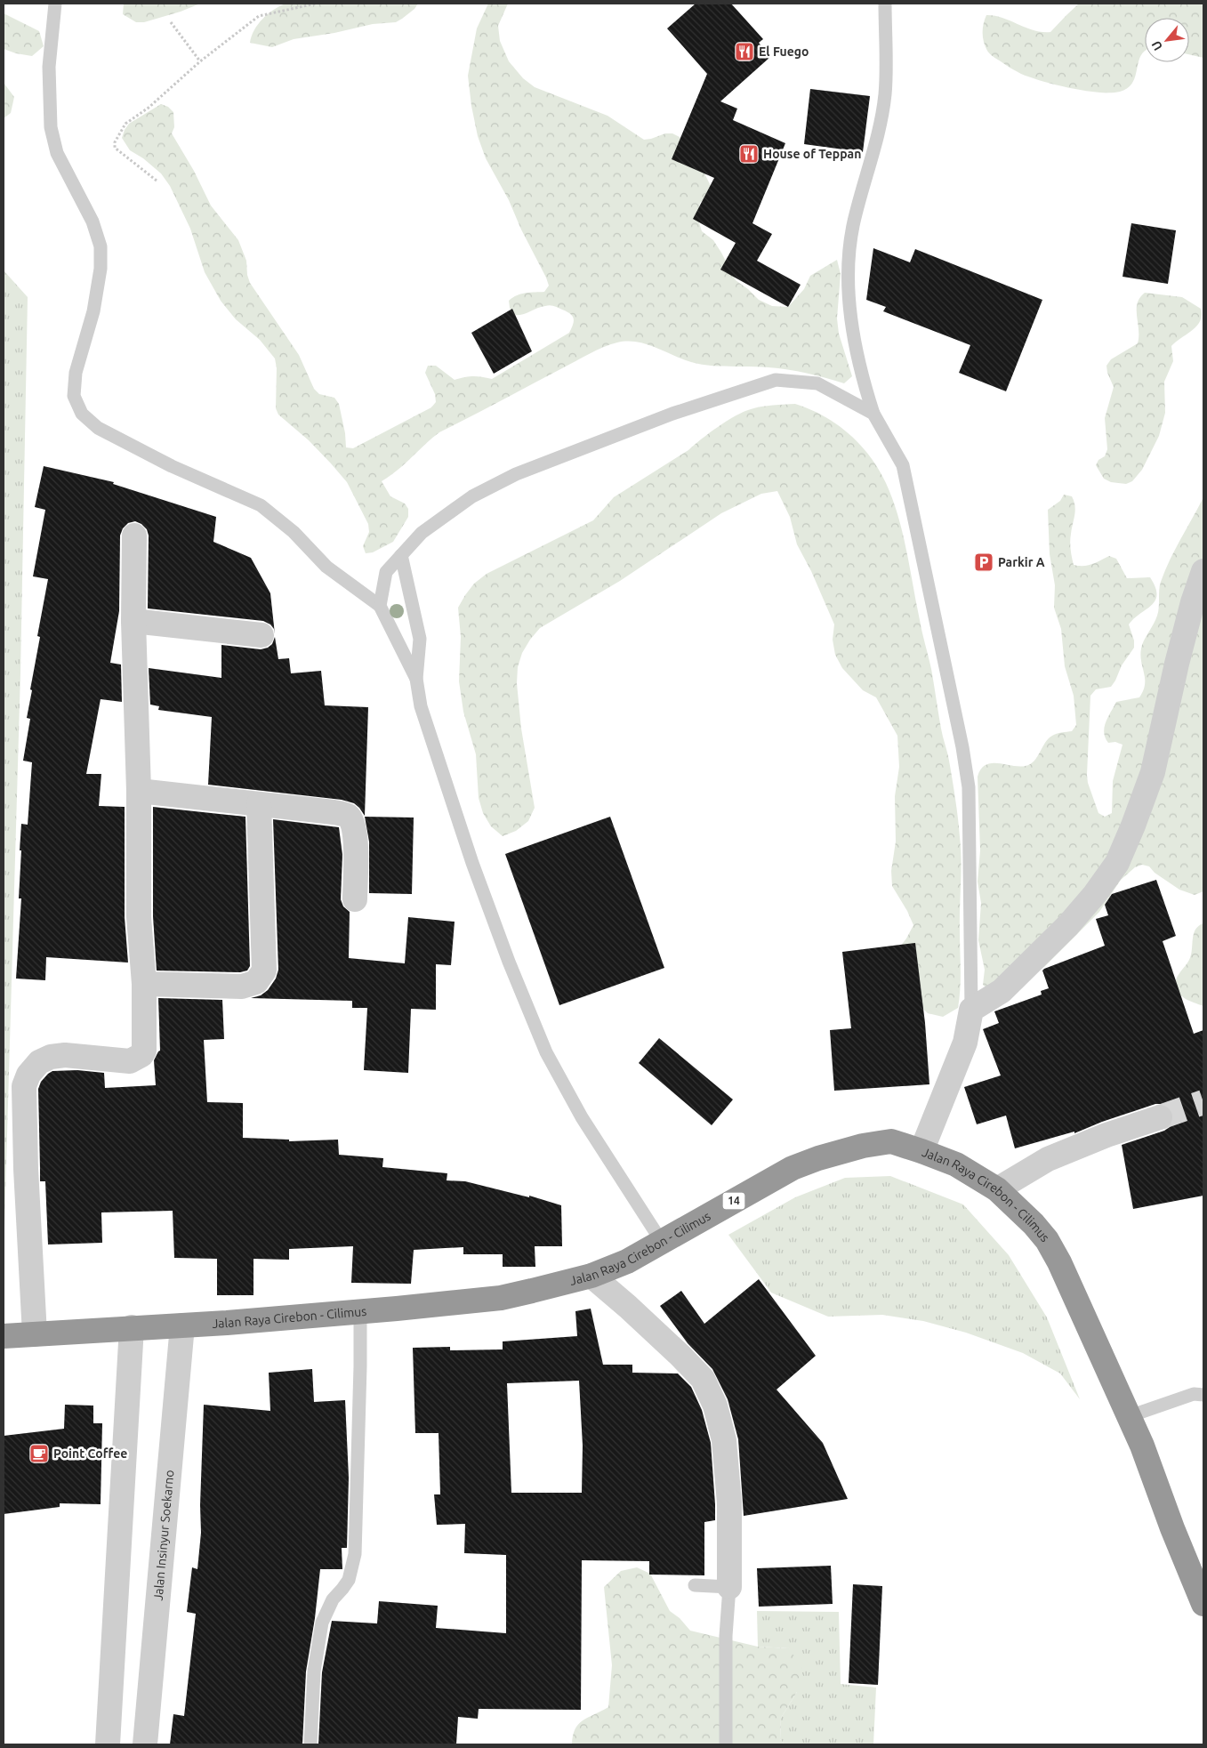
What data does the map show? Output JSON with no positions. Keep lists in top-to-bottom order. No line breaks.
{"streets":{"highway":["Jalan Raya Cirebon - Cilimus","14"],"street":["Jalan Insinyur Soekarno"]},"crossings":[["Jalan Raya Cirebon - Cilimus","Jalan Insinyur Soekarno"]],"places":{"restaurant":["El Fuego","House of Teppan"],"parking":["Parkir A"],"cafe":["Point Coffee"]},"north":"bottom left"}
